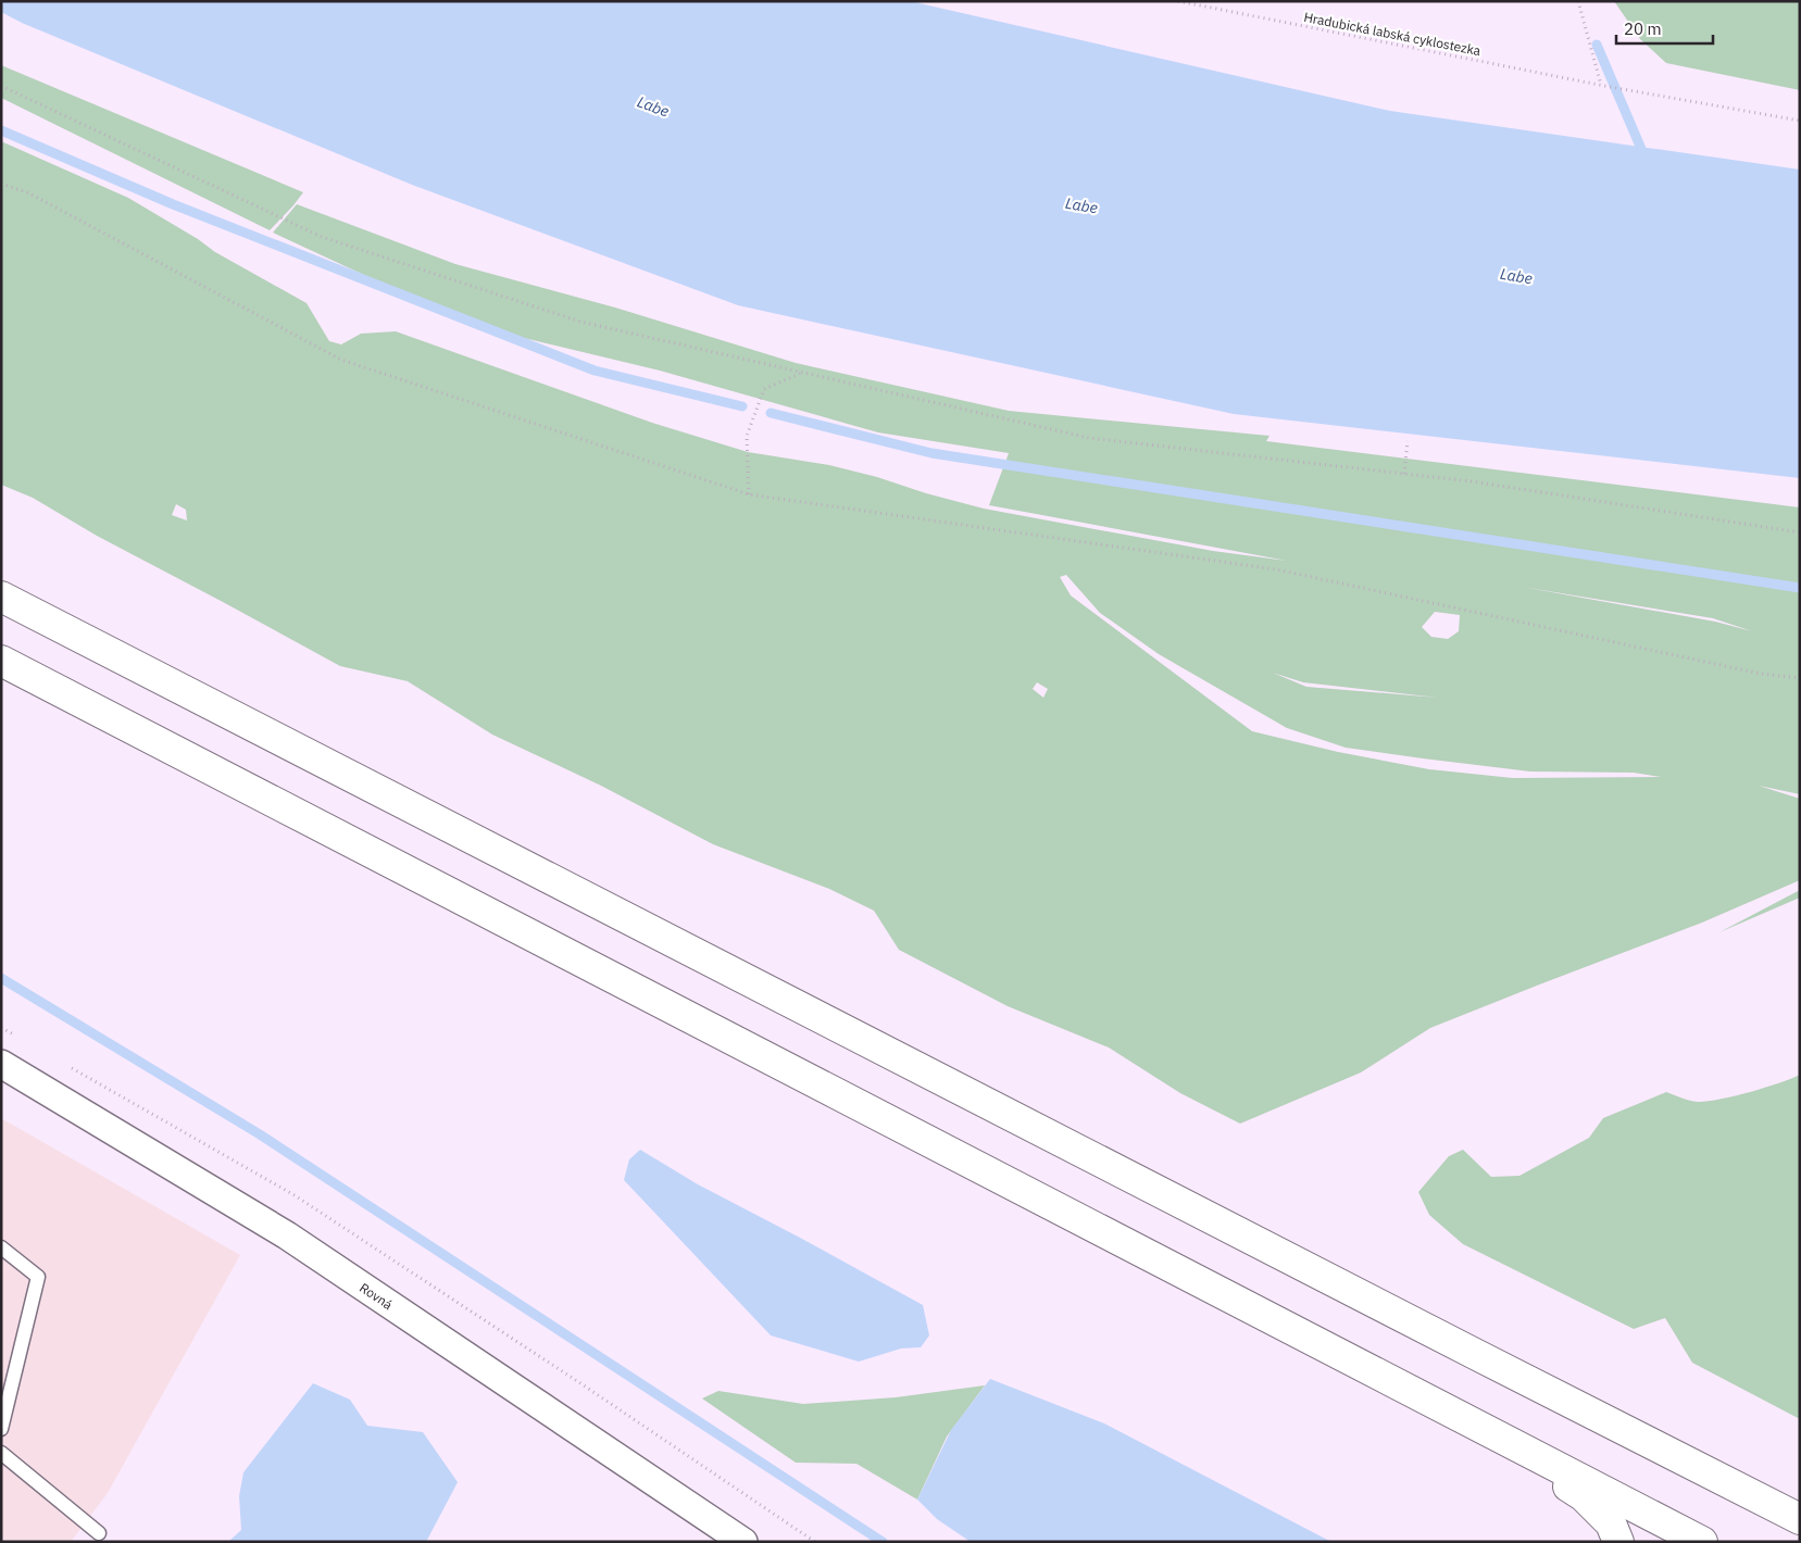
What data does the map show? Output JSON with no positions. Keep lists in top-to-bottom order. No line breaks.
{"streets":{"street":["Rovná"],"path":["Hradubická labská cyklostezka"]},"water":["Labe"],"scale_bar":"20 m"}
